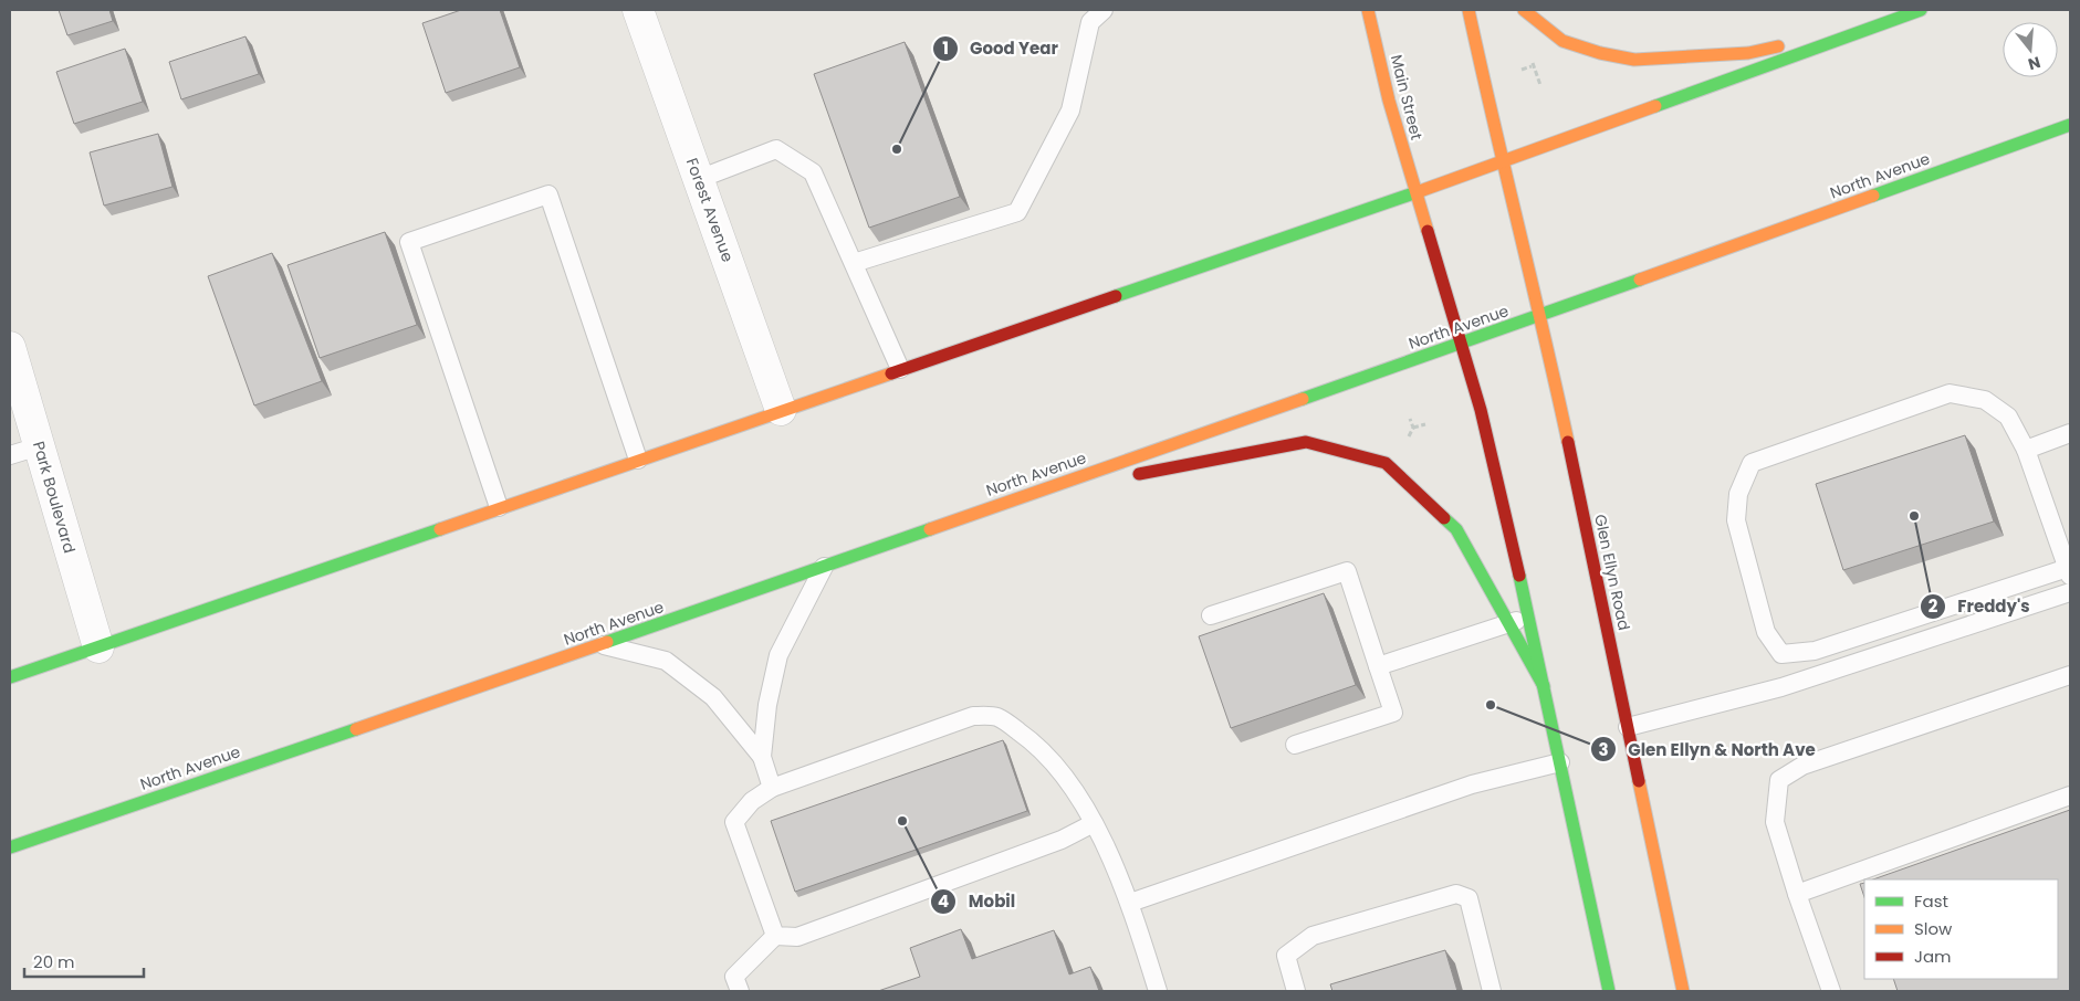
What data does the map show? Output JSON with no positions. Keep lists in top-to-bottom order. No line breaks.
{"streets":{"main road":["Main Street","North Avenue","Glen Ellyn Road"],"street":["Forest Avenue","Park Boulevard"]},"crossings":[["North Avenue","Glen Ellyn Road"]],"places":["Good Year","Freddy's","Glen Ellyn & North Ave","Mobil"],"legend":["Fast","Slow","Jam"],"scale_bar":"20 m","north":"bottom"}
